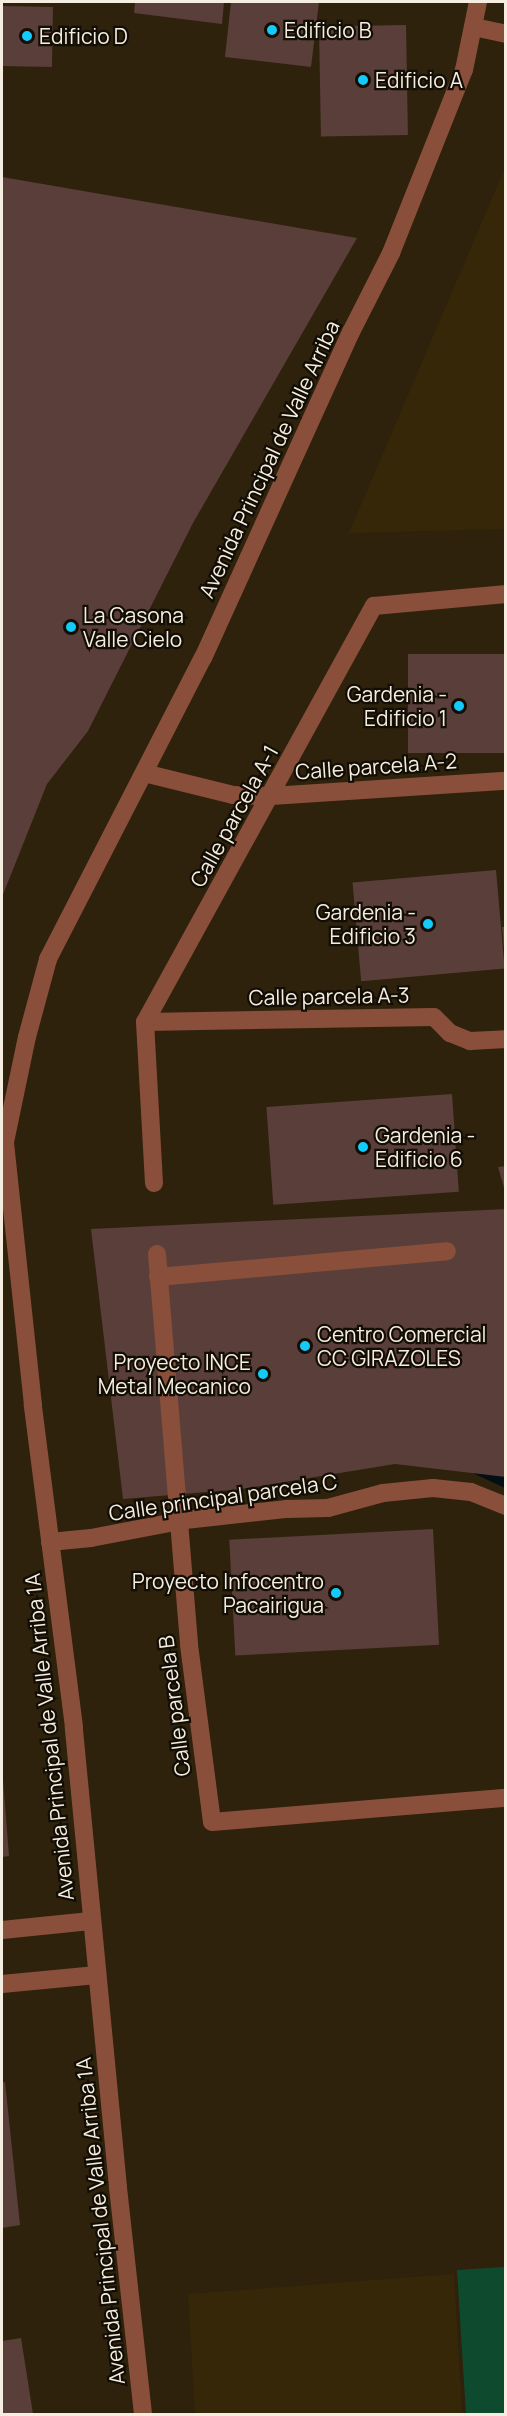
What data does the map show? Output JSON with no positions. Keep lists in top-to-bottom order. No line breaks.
{"streets":{"street":["Avenida Principal de Valle Arriba","Calle parcela A-2","Calle parcela A-1","Calle parcela A-3","Calle principal parcela C","Calle parcela B","Avenida Principal de Valle Arriba 1A"]},"crossings":[["Avenida Principal de Valle Arriba","Calle parcela A-2"],["Avenida Principal de Valle Arriba","Avenida Principal de Valle Arriba 1A"],["Calle parcela A-2","Calle parcela A-1"],["Calle parcela A-1","Calle parcela A-3"],["Calle principal parcela C","Calle parcela B"],["Calle principal parcela C","Avenida Principal de Valle Arriba 1A"]],"places":["Edificio B","Edificio D","Edificio A","La Casona Valle Cielo","Gardenia - Edificio 1","Gardenia - Edificio 3","Gardenia - Edificio 6","Centro Comercial CC GIRAZOLES","Proyecto INCE Metal Mecanico","Proyecto Infocentro Pacairigua"]}
